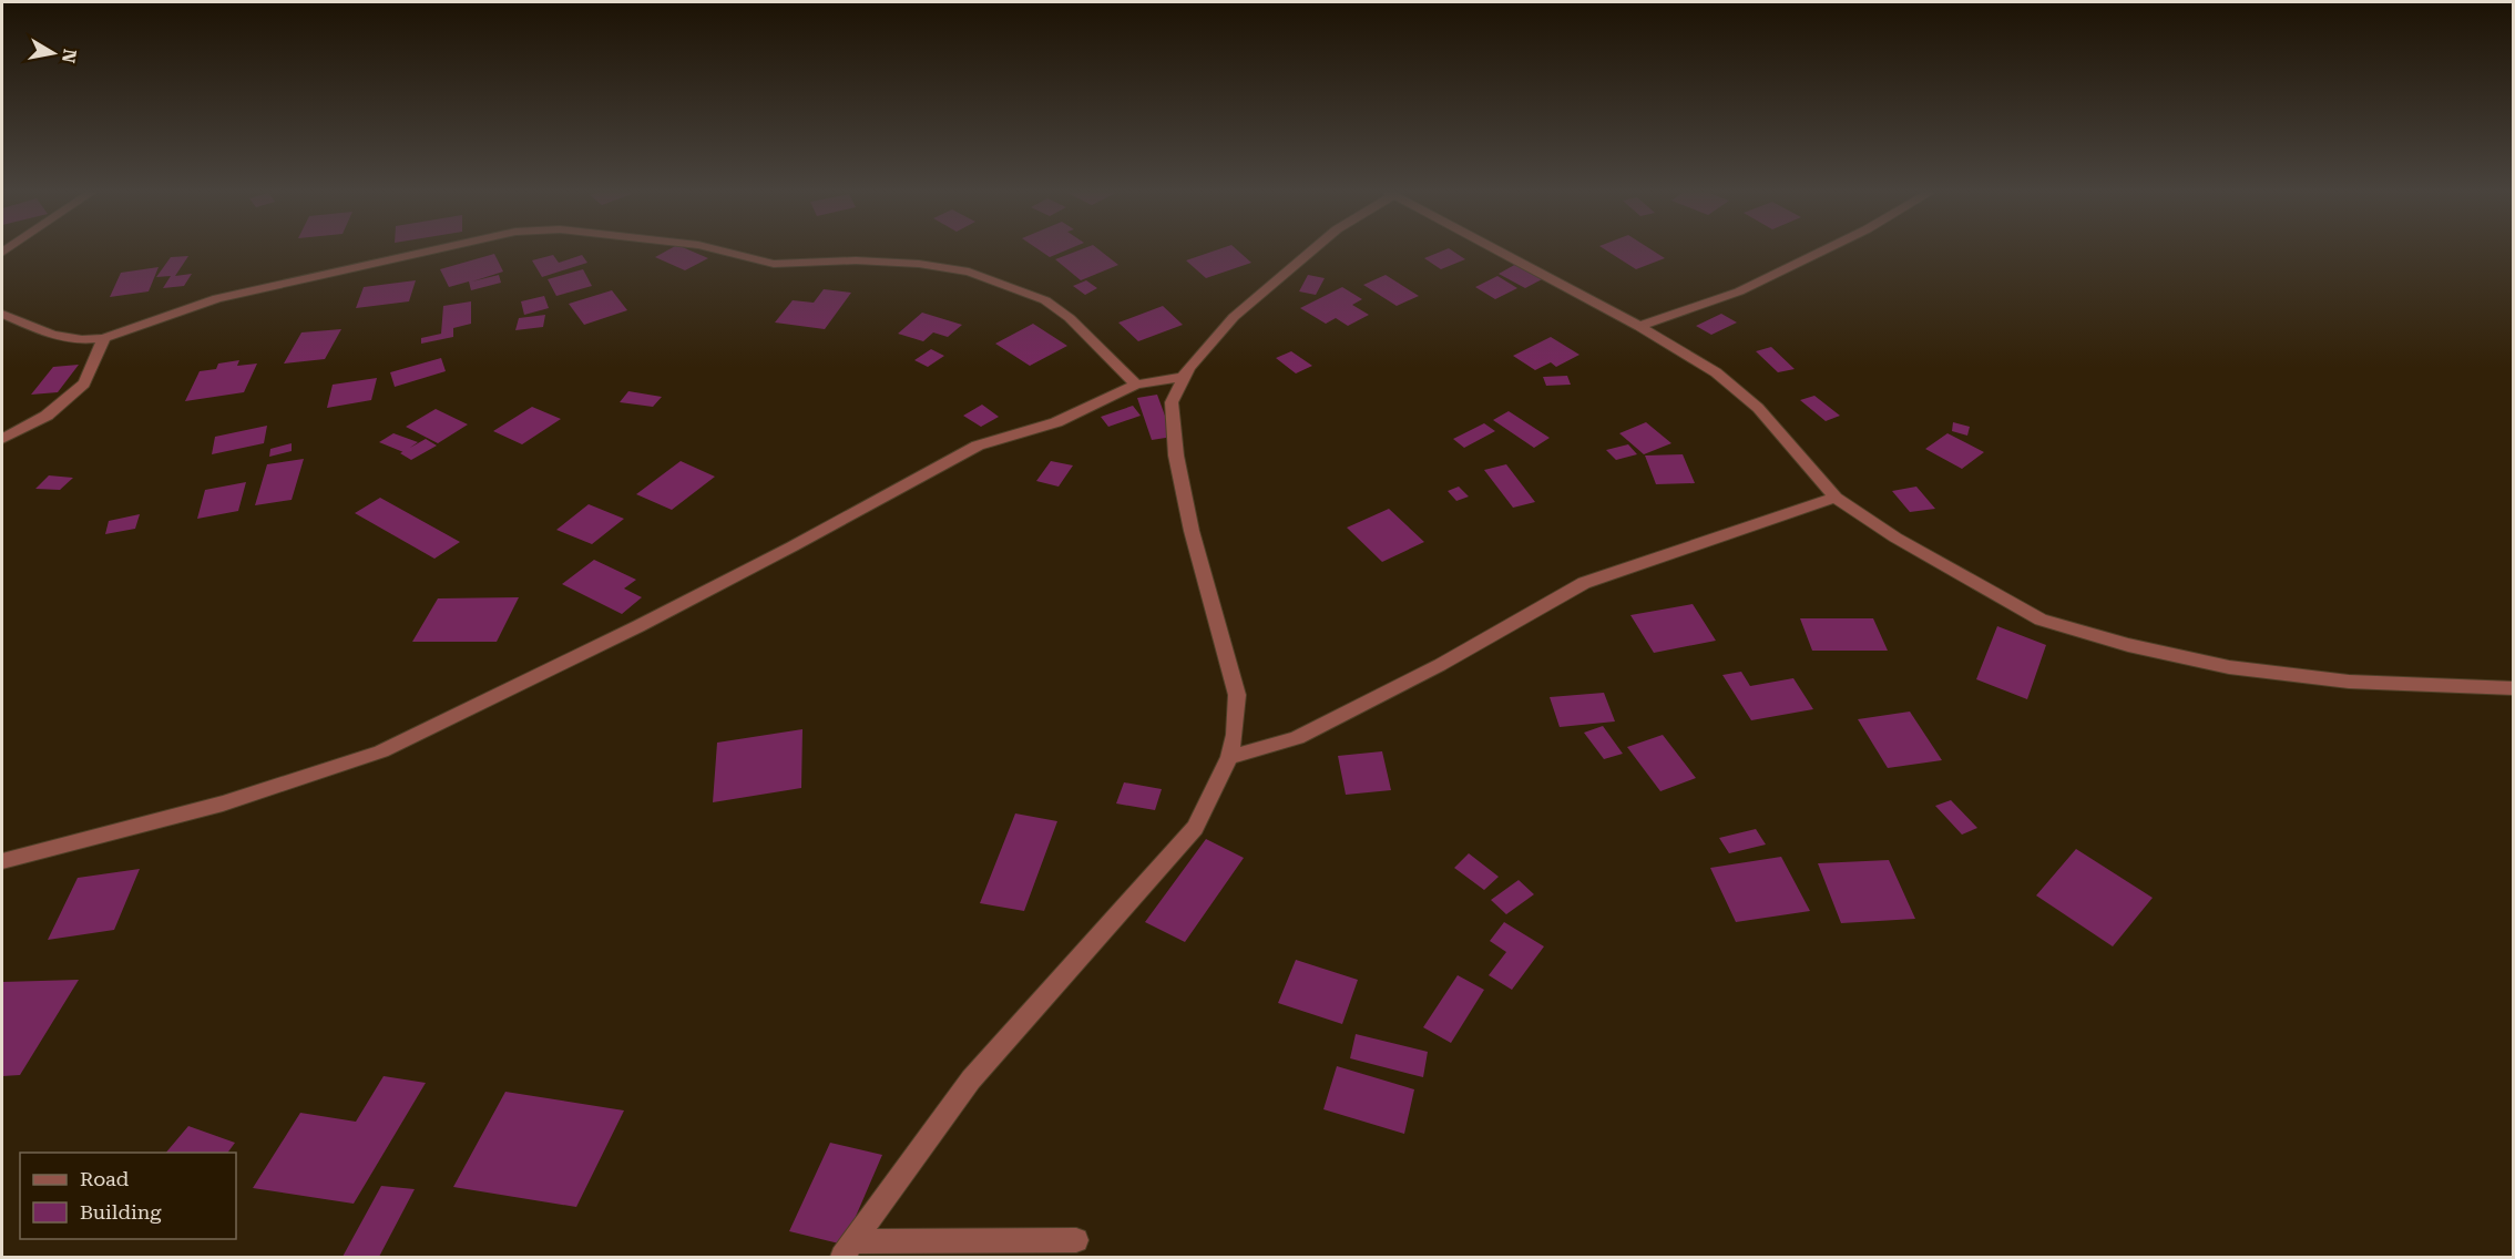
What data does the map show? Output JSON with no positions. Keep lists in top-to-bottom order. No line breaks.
{"legend":["Road","Building"],"north":"right"}
